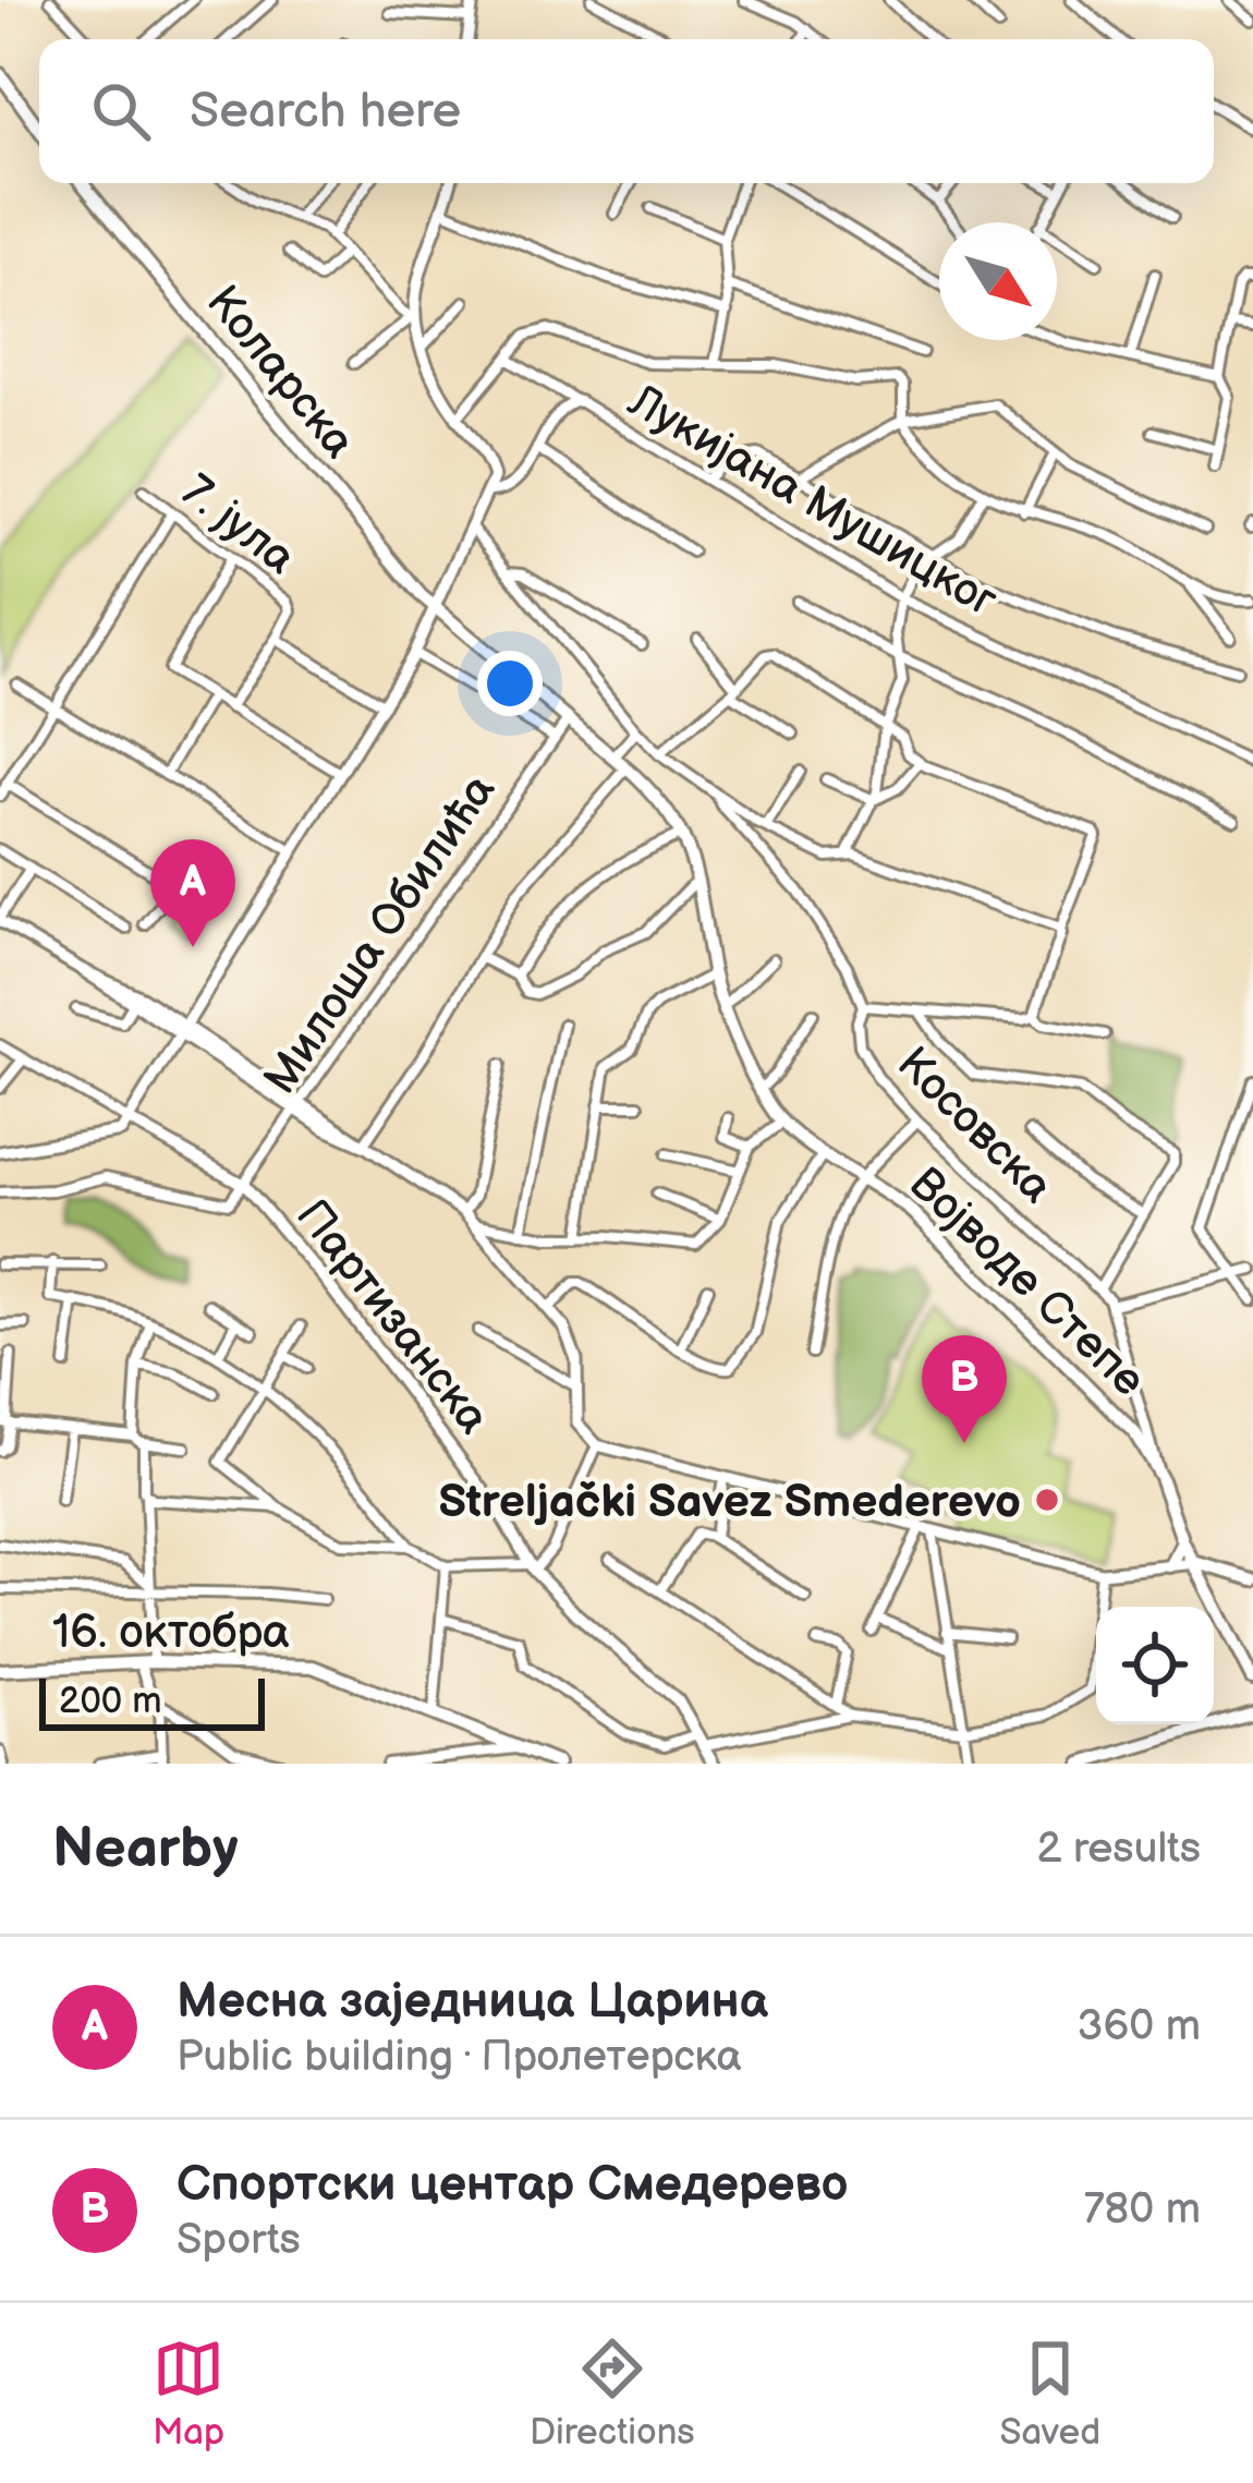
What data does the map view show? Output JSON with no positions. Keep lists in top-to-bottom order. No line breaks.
{"streets":{"main road":["Коларска","Војводе Степе","16. октобра"],"street":["Лукијана Мушицког","7. јула","Милоша Обилића","Косовска","Партизанска"]},"crossings":[["Коларска","Војводе Степе"],["Милоша Обилића","Војводе Степе"],["Милоша Обилића","Партизанска"]],"places":["Streljački Savez Smederevo"],"scale_bar":"200 m","north":"bottom right","page":{"search":"Search here","pins":["A","B"],"scale":"200 m","heading":["Nearby","2 results"],"list":[{"mark":"A","name":"Месна заједница Царина","note":"Public building · Пролетерска","value":"360 m"},{"mark":"B","name":"Спортски центар Смедерево","note":"Sports","value":"780 m"}],"nav":["Map","Directions","Saved"]}}
